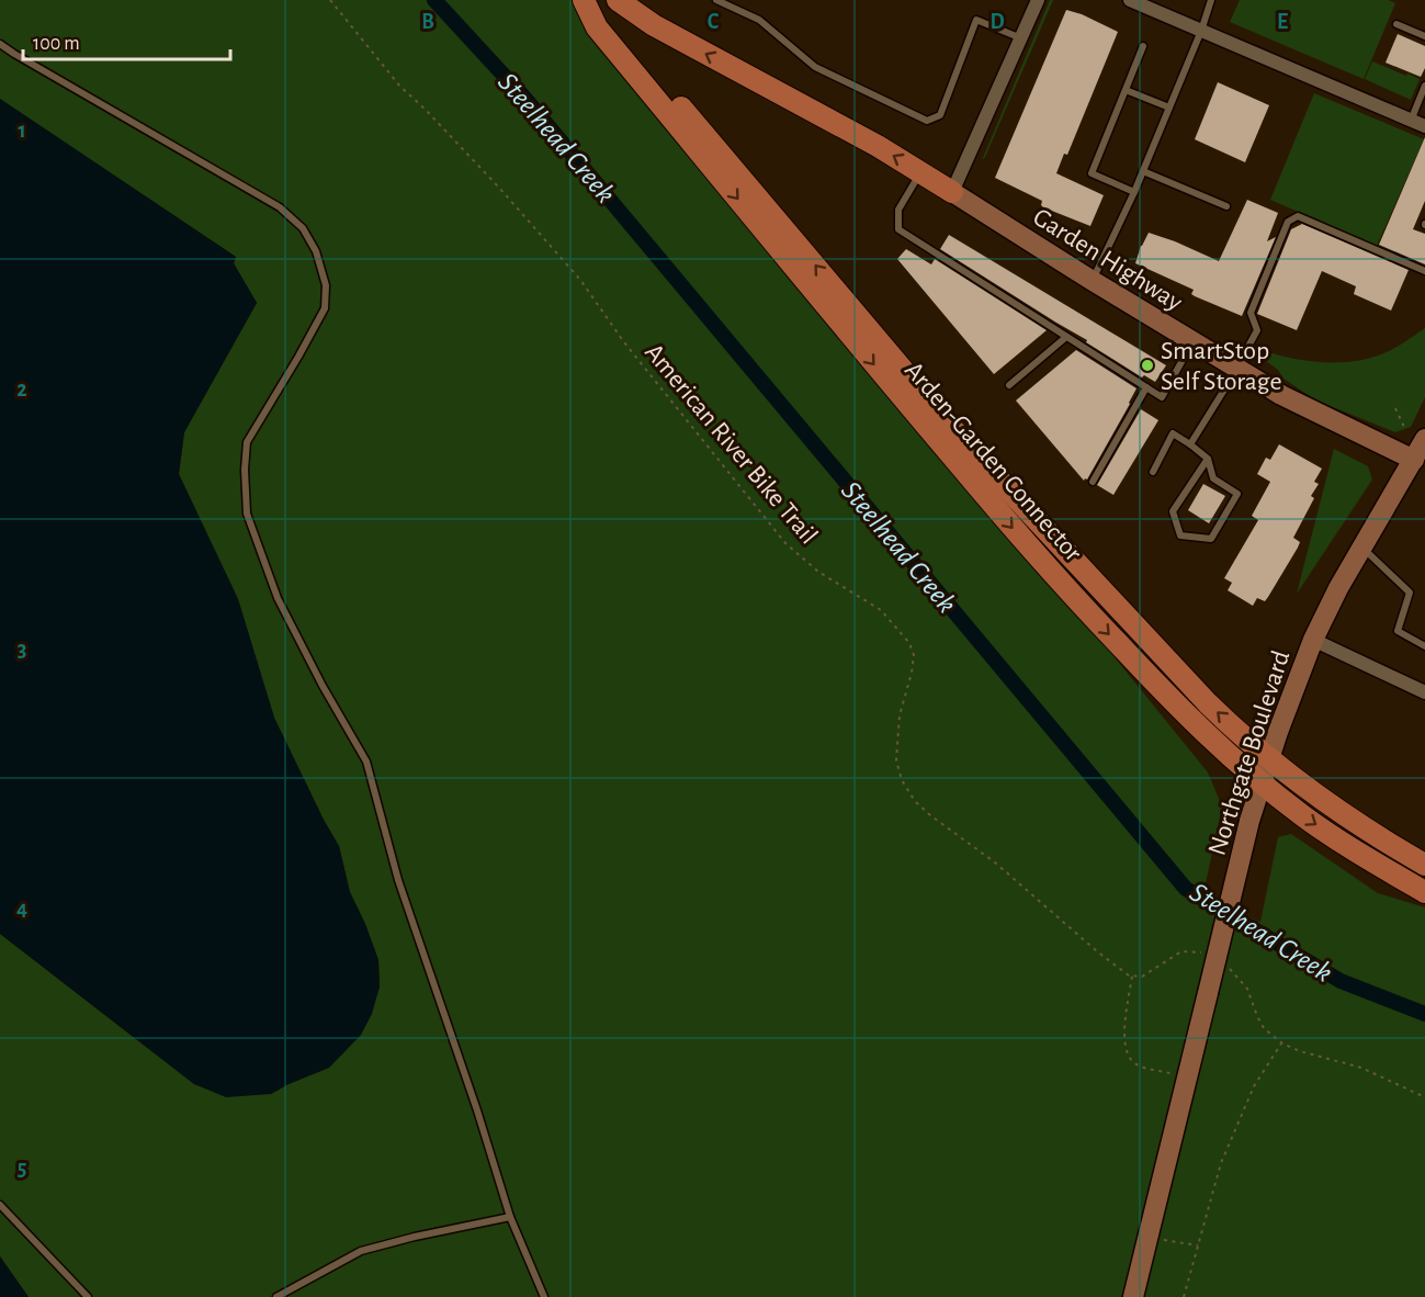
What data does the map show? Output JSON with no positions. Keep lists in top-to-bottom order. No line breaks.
{"streets":{"main road":["Garden Highway","Arden-Garden Connector","Northgate Boulevard"],"path":["American River Bike Trail"]},"crossings":[["Garden Highway","Northgate Boulevard"],["Arden-Garden Connector","Northgate Boulevard"]],"water":["Steelhead Creek"],"places":["SmartStop Self Storage"],"scale_bar":"100 m","grid":{"columns":["B","C","D","E"],"rows":["1","2","3","4","5"]}}
